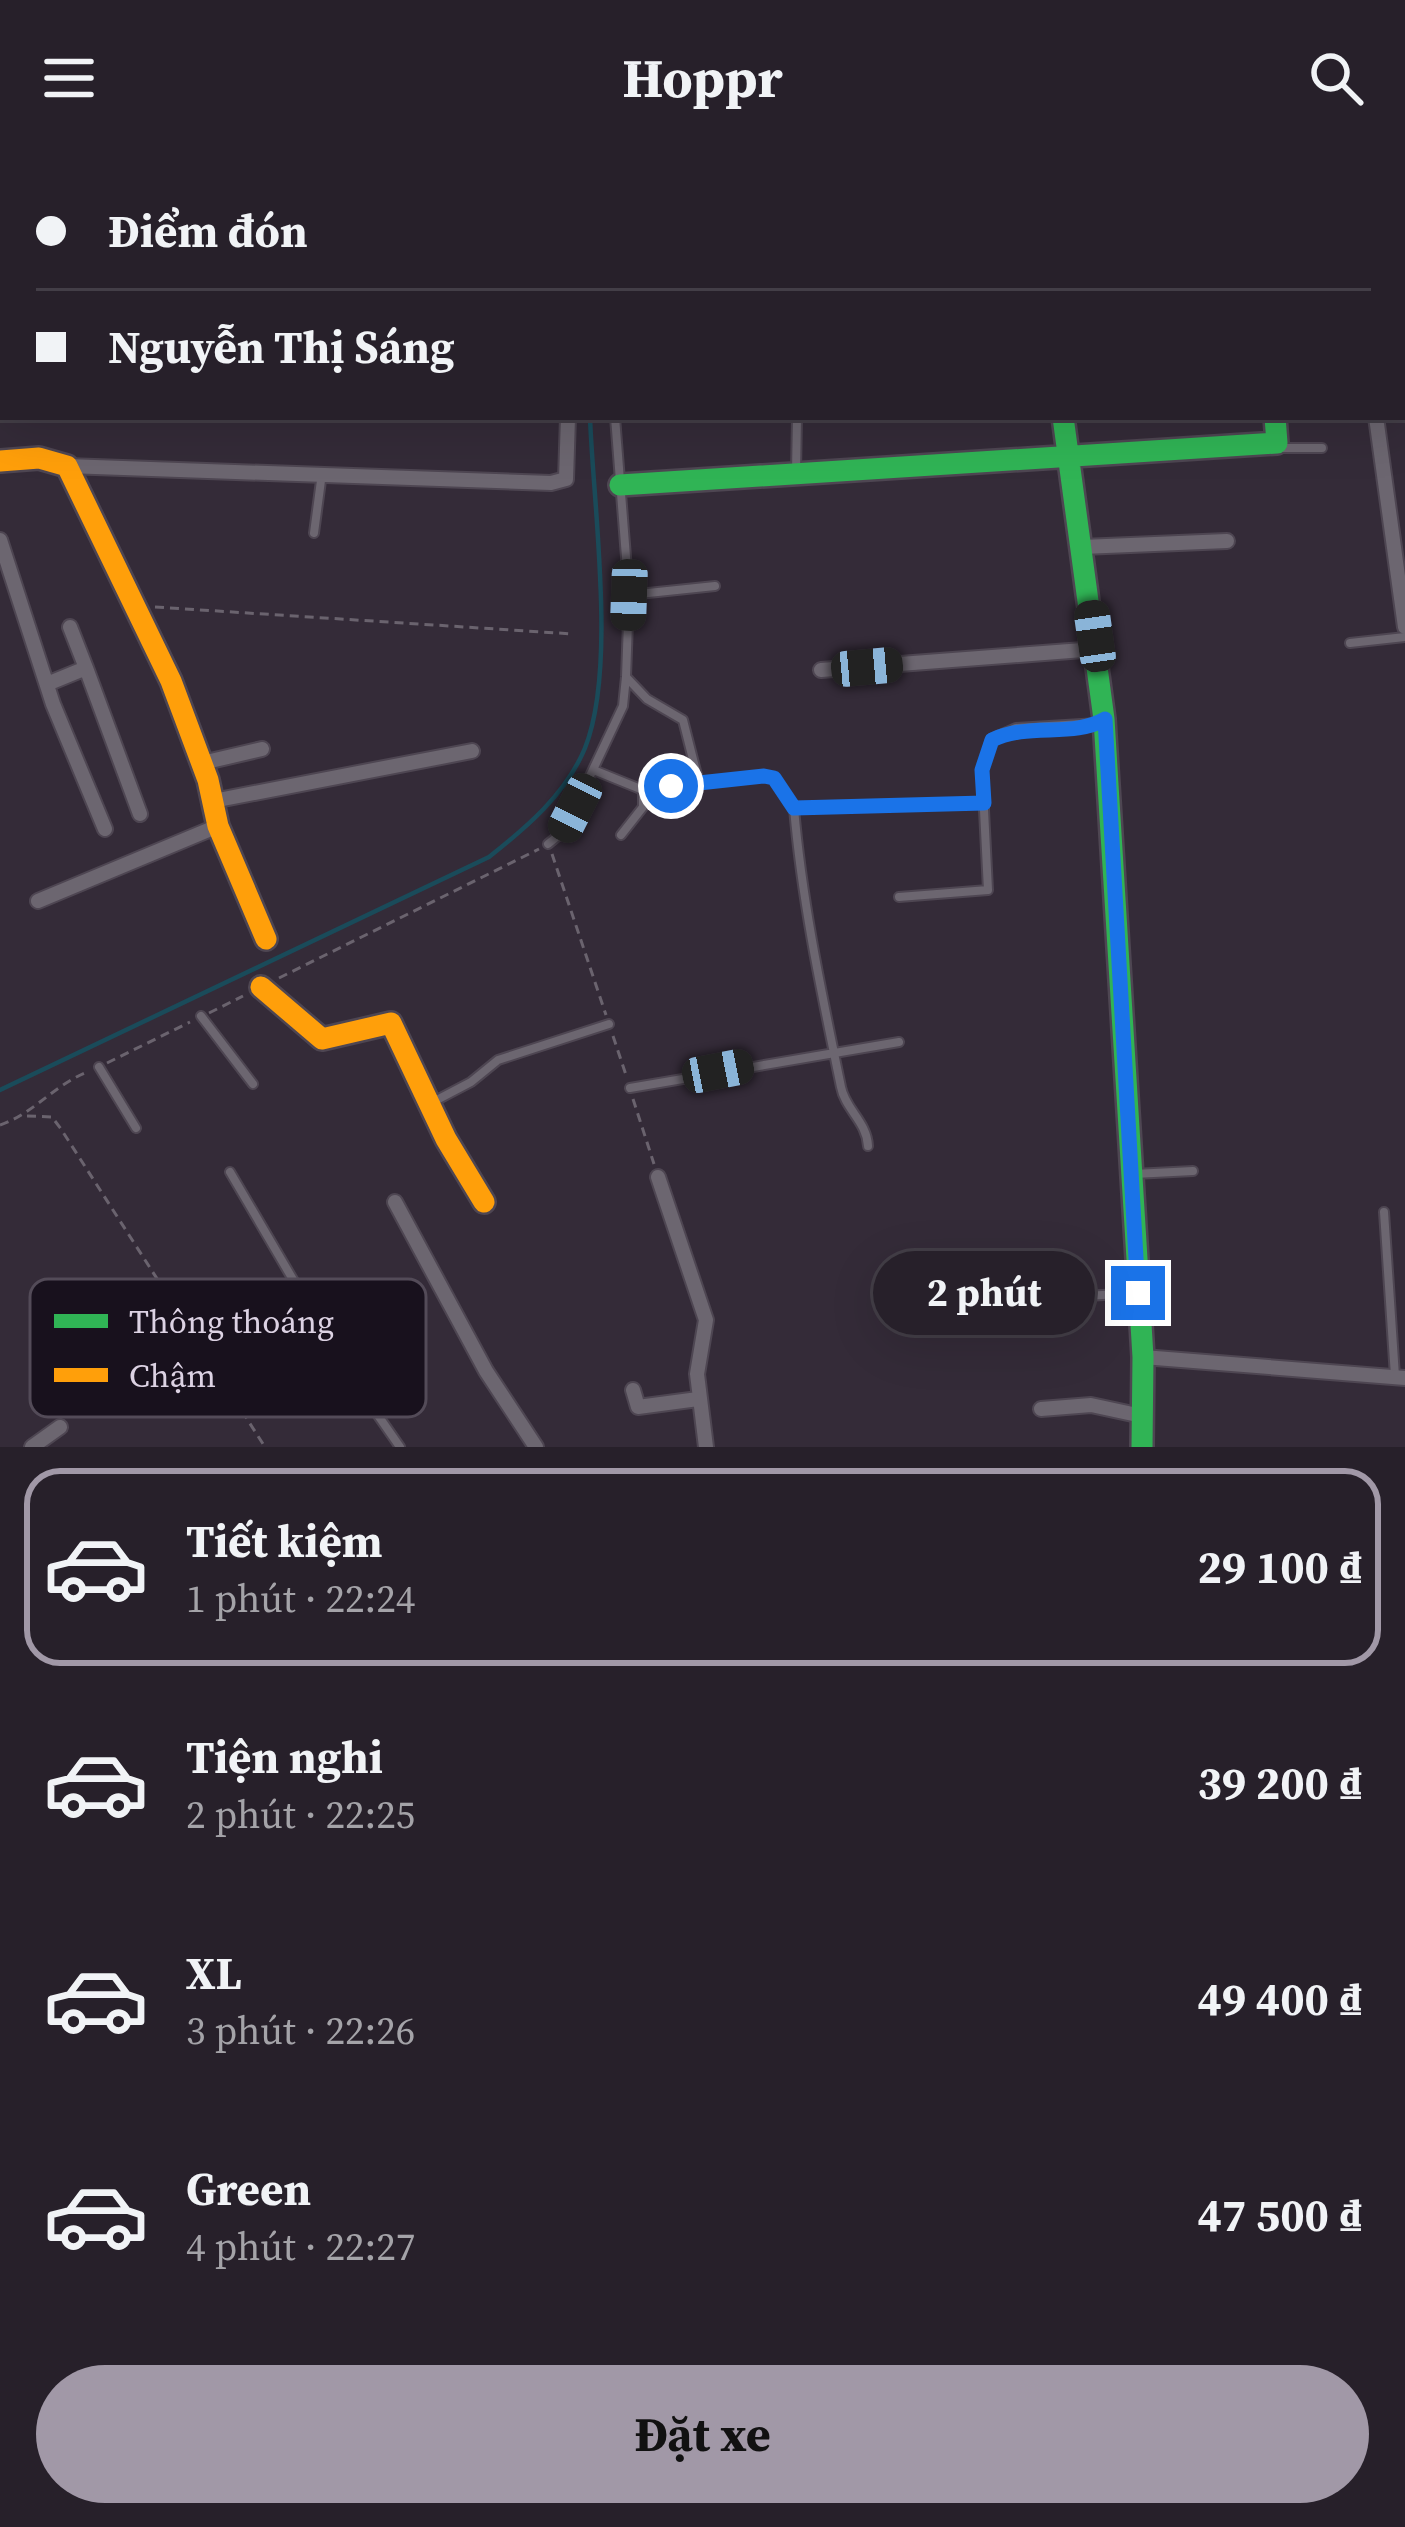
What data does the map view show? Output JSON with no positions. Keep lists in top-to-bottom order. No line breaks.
{"legend":["Thông thoáng","Chậm"],"page":{"header":"Hoppr","banner":["Điểm đón","Nguyễn Thị Sáng"],"bubble":"2 phút","list":[{"name":"Tiết kiệm","note":"1 phút · 22:24","value":"29 100 ₫"},{"name":"Tiện nghi","note":"2 phút · 22:25","value":"39 200 ₫"},{"name":"XL","note":"3 phút · 22:26","value":"49 400 ₫"},{"name":"Green","note":"4 phút · 22:27","value":"47 500 ₫"}],"buttons":"Đặt xe"}}
